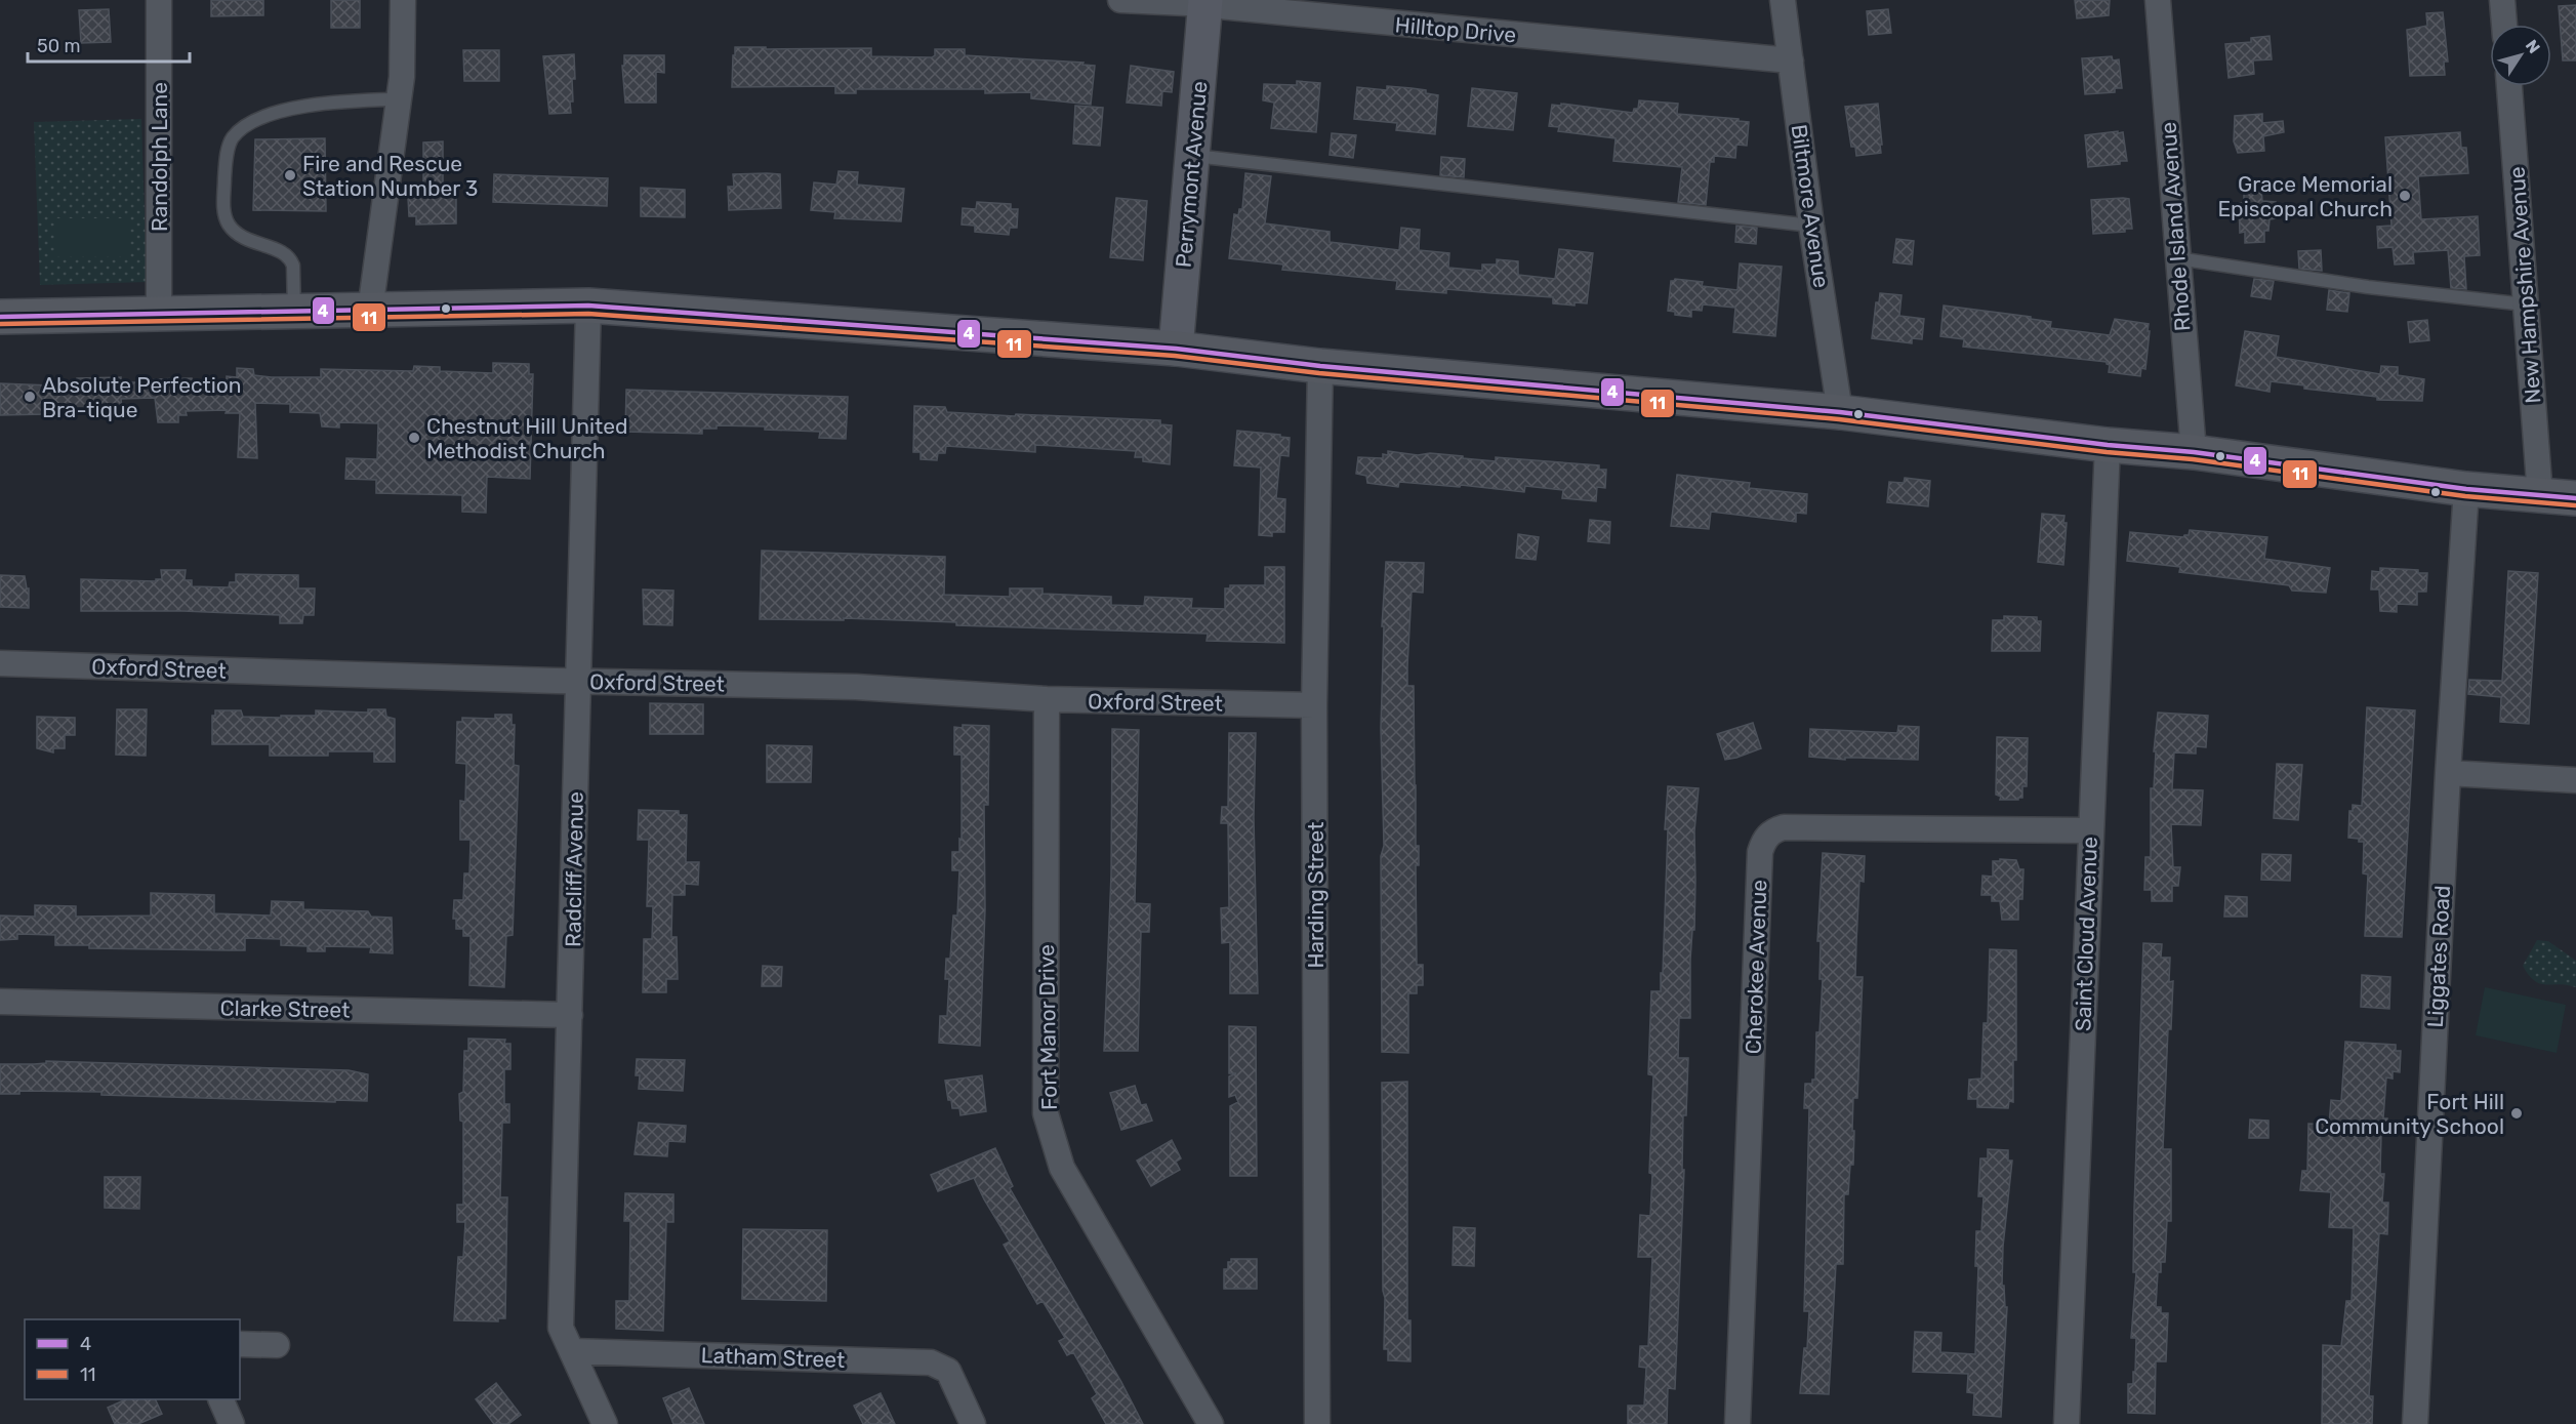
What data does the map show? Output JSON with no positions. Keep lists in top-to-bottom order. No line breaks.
{"streets":{"street":["Hilltop Drive","Randolph Lane","Perrymont Avenue","Biltmore Avenue","Rhode Island Avenue","New Hampshire Avenue","Oxford Street","Radcliff Avenue","Harding Street","Saint Cloud Avenue","Liggates Road","Cherokee Avenue","Clarke Street","Fort Manor Drive","Latham Street"]},"crossings":[["Hilltop Drive","Perrymont Avenue"],["Hilltop Drive","Biltmore Avenue"],["Oxford Street","Radcliff Avenue"],["Oxford Street","Harding Street"],["Oxford Street","Fort Manor Drive"],["Radcliff Avenue","Clarke Street"],["Radcliff Avenue","Latham Street"],["Saint Cloud Avenue","Cherokee Avenue"]],"places":["Fire and Rescue Station Number 3","Grace Memorial Episcopal Church","Absolute Perfection Bra-tique","Chestnut Hill United Methodist Church","Fort Hill Community School"],"lines":["transit line 4","transit line 11"],"legend":["4","11"],"scale_bar":"50 m","north":"top right"}
